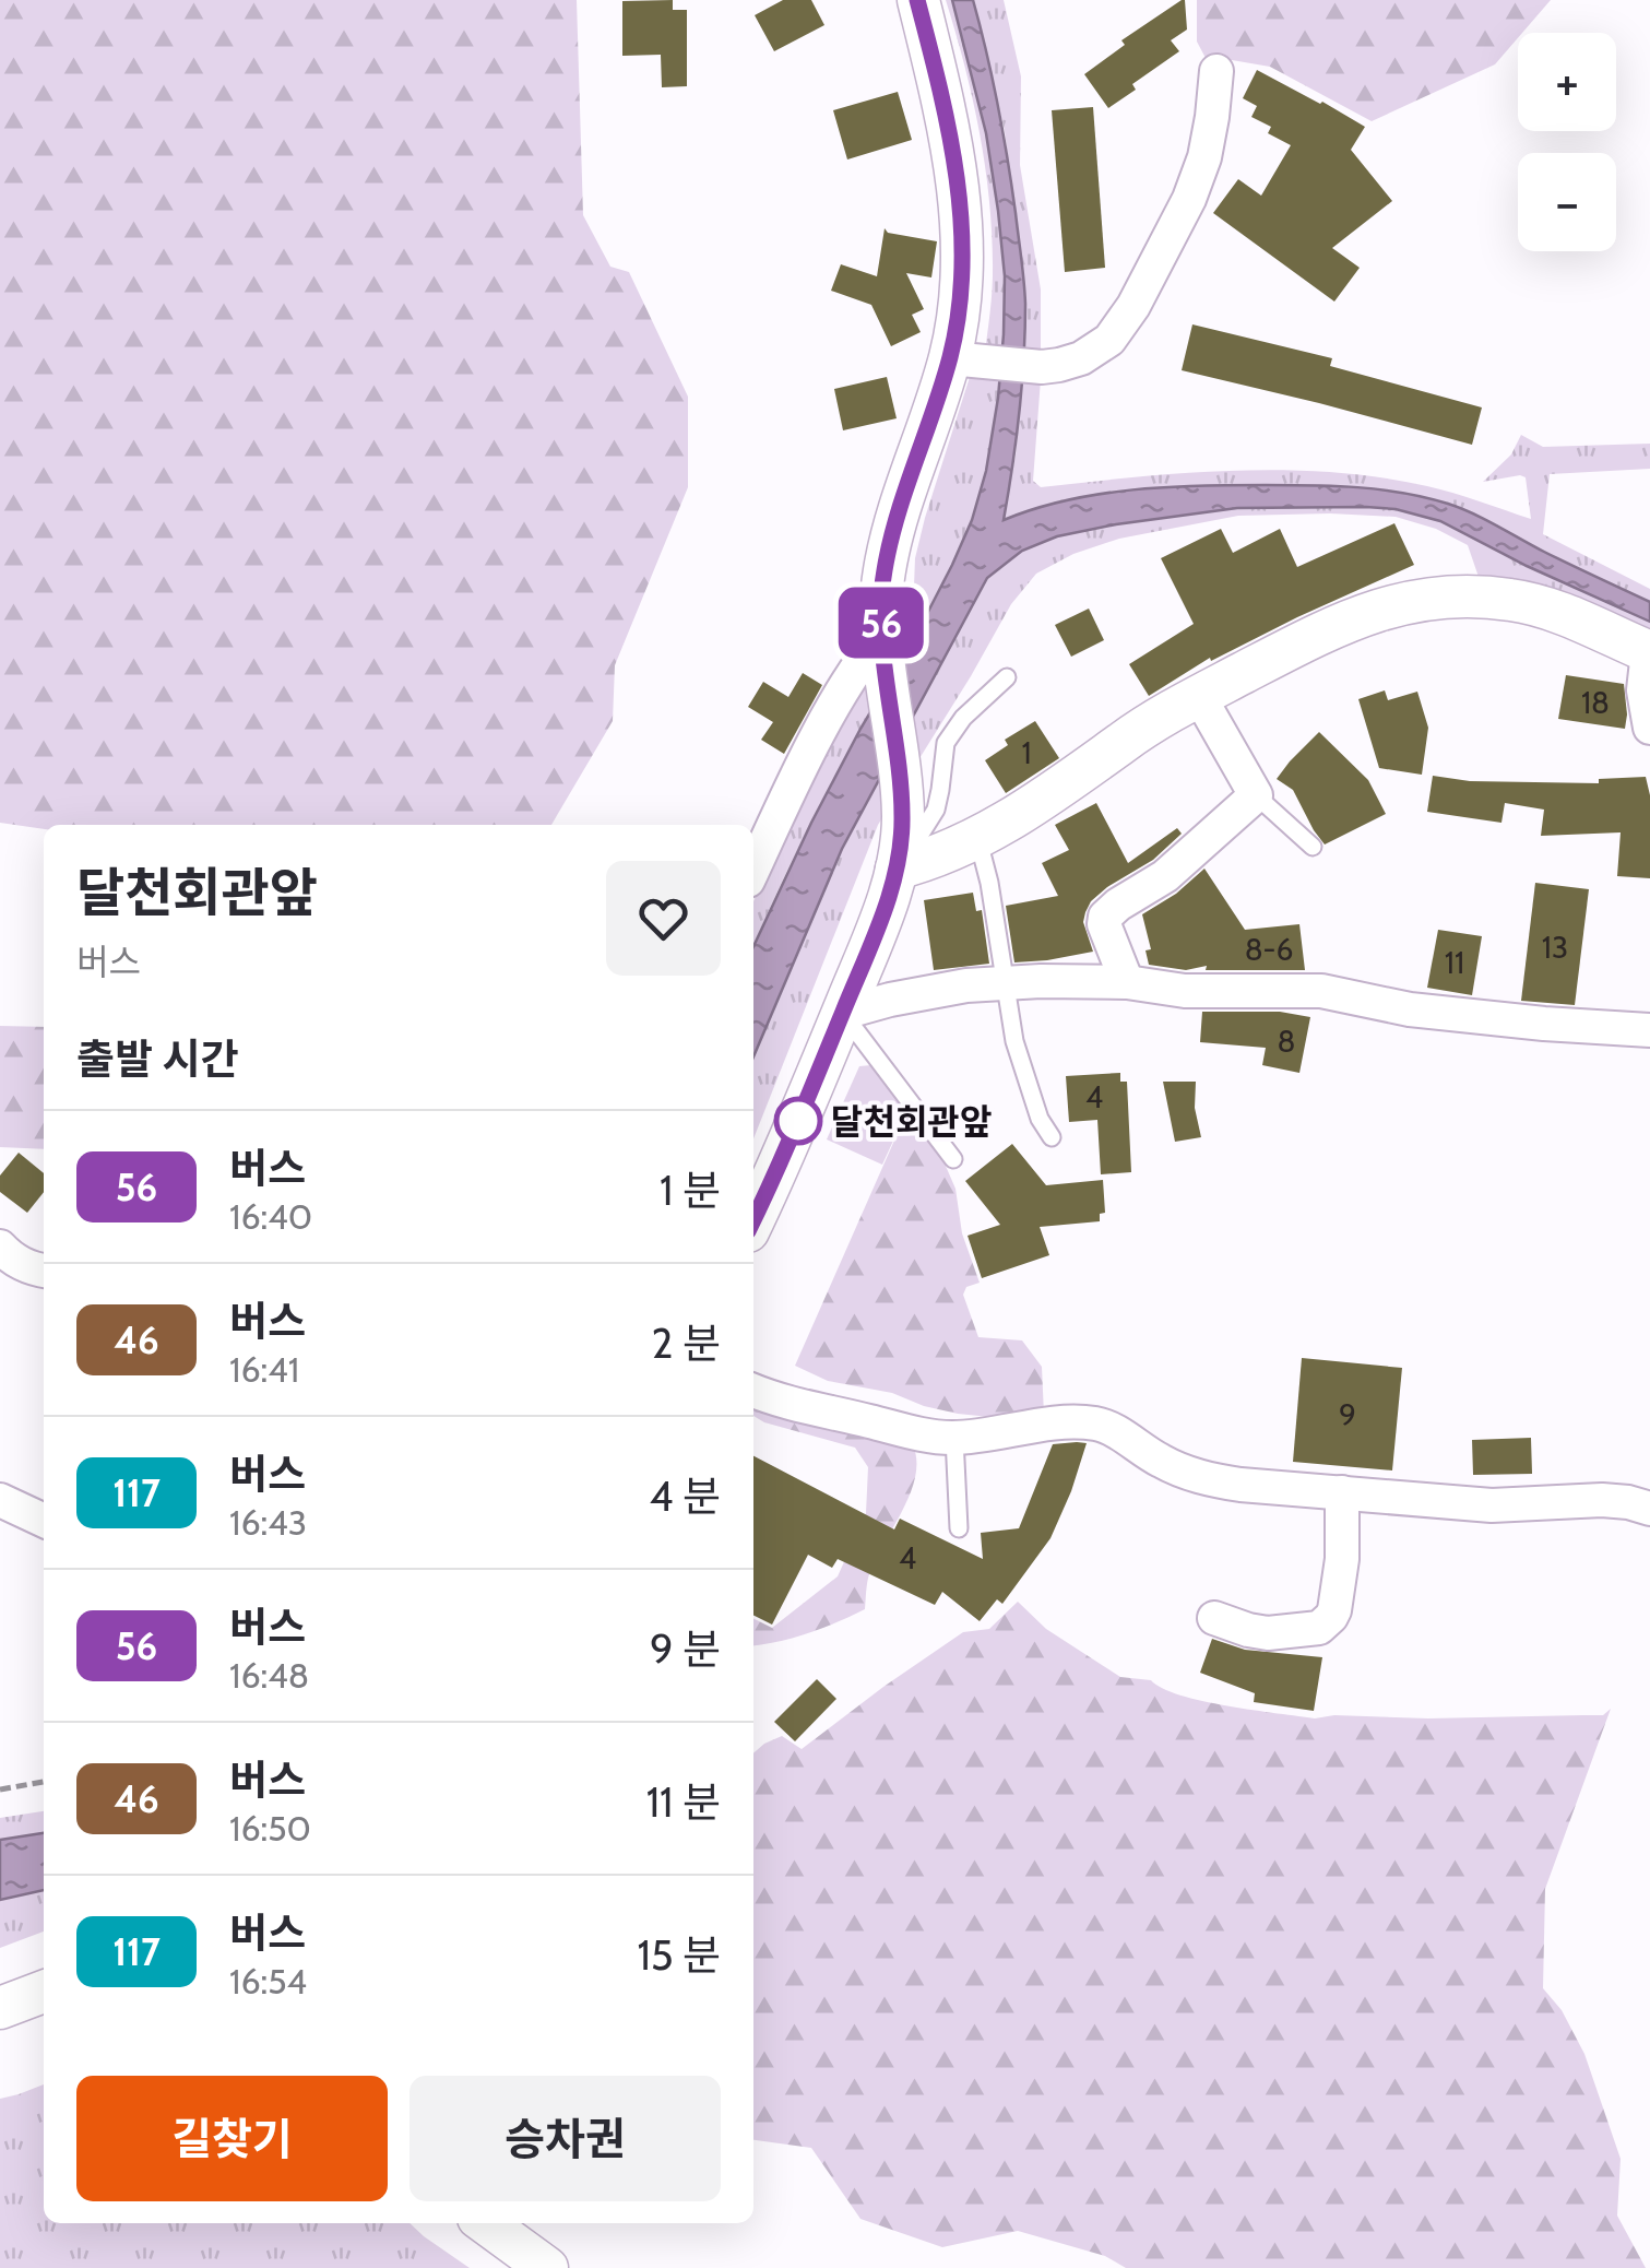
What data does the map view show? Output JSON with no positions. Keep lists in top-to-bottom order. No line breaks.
{"places":["달천회관앞"],"lines":["bus line 56"],"house_numbers":["18","1","13","8-6","11","8","4","9","4"],"page":{"on_map":"56","map_buttons":["+","−"],"heading":[["달천회관앞","버스"],"출발 시간"],"list":[{"mark":"56","name":"버스","note":"16:40","value":"1 분"},{"mark":"46","name":"버스","note":"16:41","value":"2 분"},{"mark":"117","name":"버스","note":"16:43","value":"4 분"},{"mark":"56","name":"버스","note":"16:48","value":"9 분"},{"mark":"46","name":"버스","note":"16:50","value":"11 분"},{"mark":"117","name":"버스","note":"16:54","value":"15 분"}],"buttons":["길찾기","승차권"]}}
